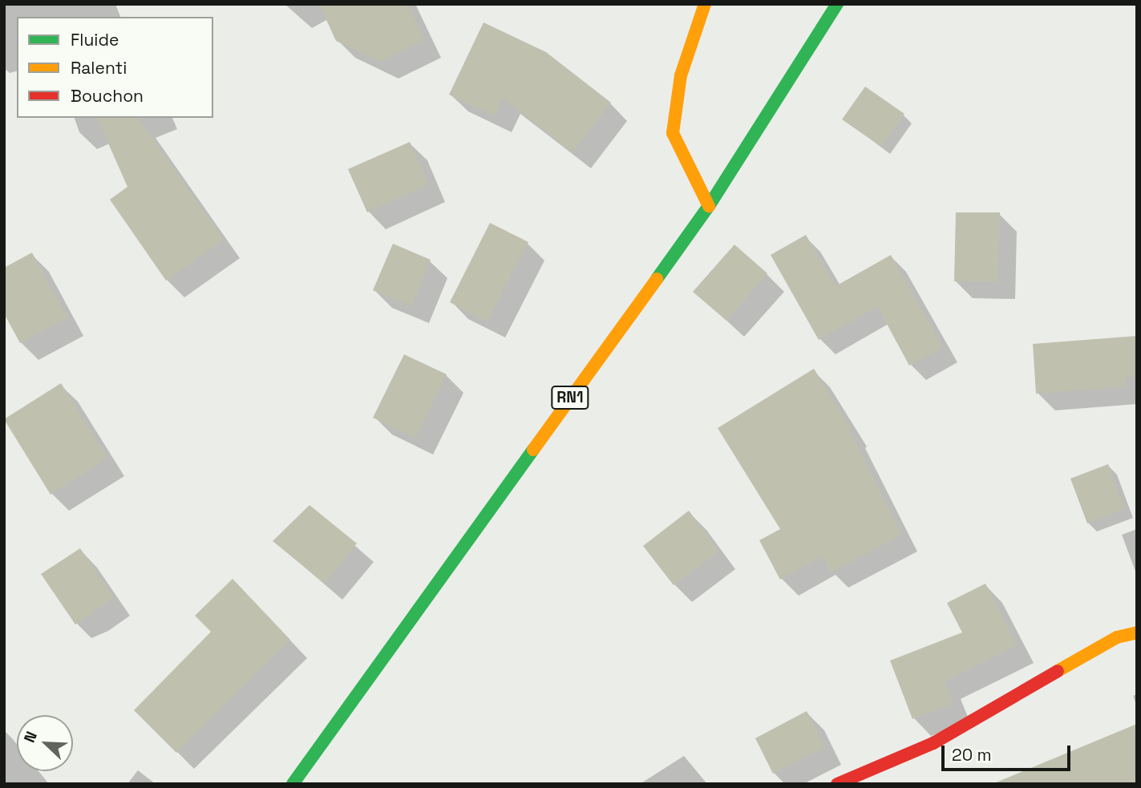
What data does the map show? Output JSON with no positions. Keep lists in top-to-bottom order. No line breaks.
{"streets":{"main road":["RN1"]},"legend":["Fluide","Ralenti","Bouchon"],"scale_bar":"20 m","north":"top left"}
